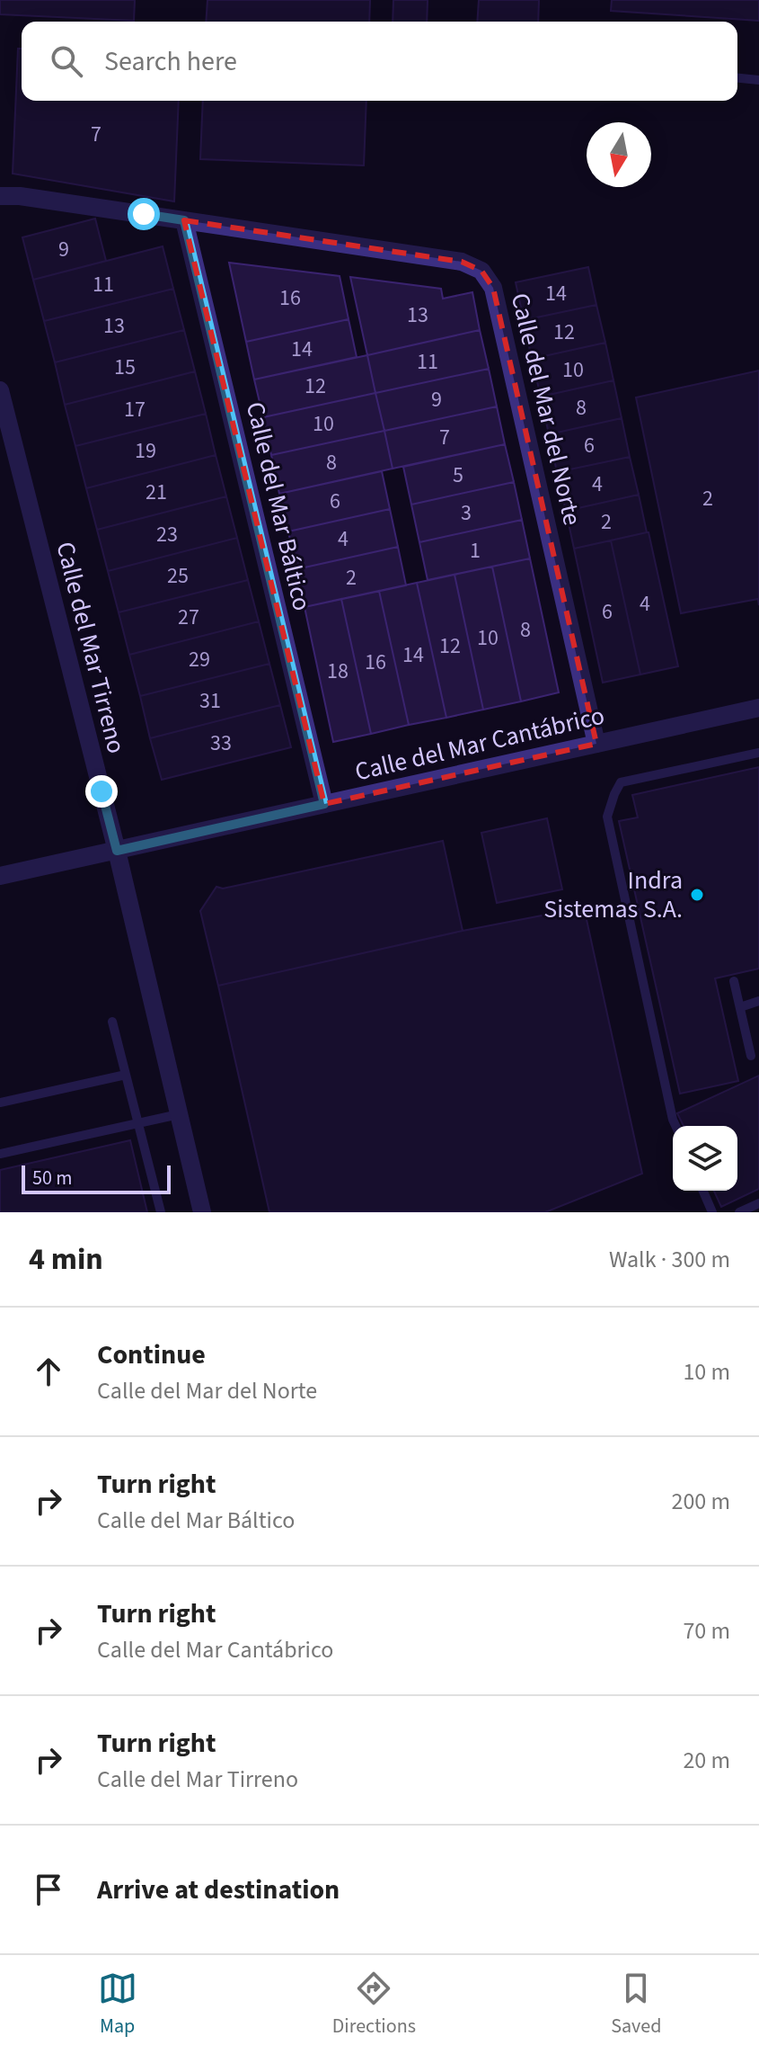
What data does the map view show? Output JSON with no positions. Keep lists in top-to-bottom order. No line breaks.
{"streets":{"street":["Calle del Mar del Norte","Calle del Mar Báltico","Calle del Mar Tirreno","Calle del Mar Cantábrico"]},"crossings":[["Calle del Mar del Norte","Calle del Mar Báltico"],["Calle del Mar del Norte","Calle del Mar Cantábrico"],["Calle del Mar Báltico","Calle del Mar Cantábrico"],["Calle del Mar Tirreno","Calle del Mar Cantábrico"]],"places":["Indra Sistemas S.A."],"house_numbers":["7","9","11","14","16","13","13","12","14","11","15","10","12","9","8","17","10","7","6","19","8","5","4","21","2","6","3","2","23","4","1","25","2","4","6","27","8","10","12","14","29","16","18","31","33"],"scale_bar":"50 m","north":"bottom","page":{"search":"Search here","scale":"50 m","heading":["4 min","Walk · 300 m"],"list":[["Continue","Calle del Mar del Norte","10 m"],["Turn right","Calle del Mar Báltico","200 m"],["Turn right","Calle del Mar Cantábrico","70 m"],["Turn right","Calle del Mar Tirreno","20 m"],"Arrive at destination"],"nav":["Map","Directions","Saved"]}}
